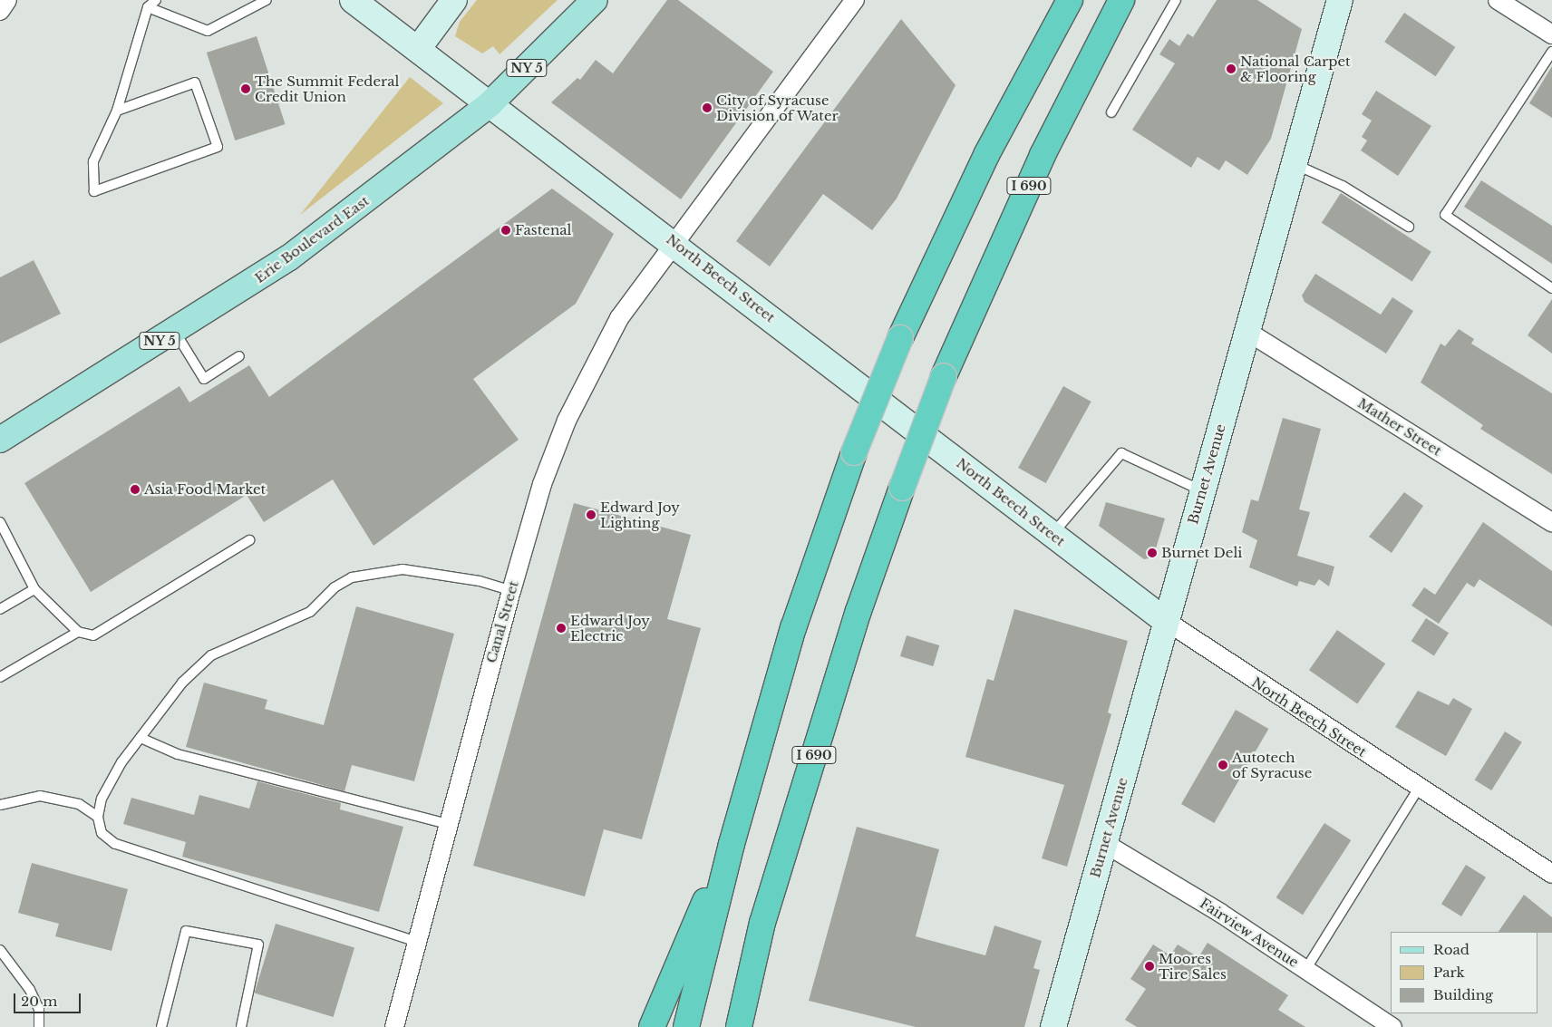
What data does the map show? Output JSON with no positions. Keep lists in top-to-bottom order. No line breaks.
{"streets":{"highway":["I 690"],"main road":["NY 5","Erie Boulevard East"],"street":["North Beech Street","Mather Street","Burnet Avenue","Canal Street","Fairview Avenue"]},"crossings":[["Erie Boulevard East","North Beech Street"],["North Beech Street","Burnet Avenue"],["North Beech Street","Canal Street"],["Mather Street","Burnet Avenue"],["Burnet Avenue","Fairview Avenue"]],"places":["National Carpet & Flooring","The Summit Federal Credit Union","City of Syracuse Division of Water","Fastenal","Asia Food Market","Edward Joy Lighting","Burnet Deli","Edward Joy Electric","Autotech of Syracuse","Moores Tire Sales"],"legend":["Road","Park","Building"],"scale_bar":"20 m"}
